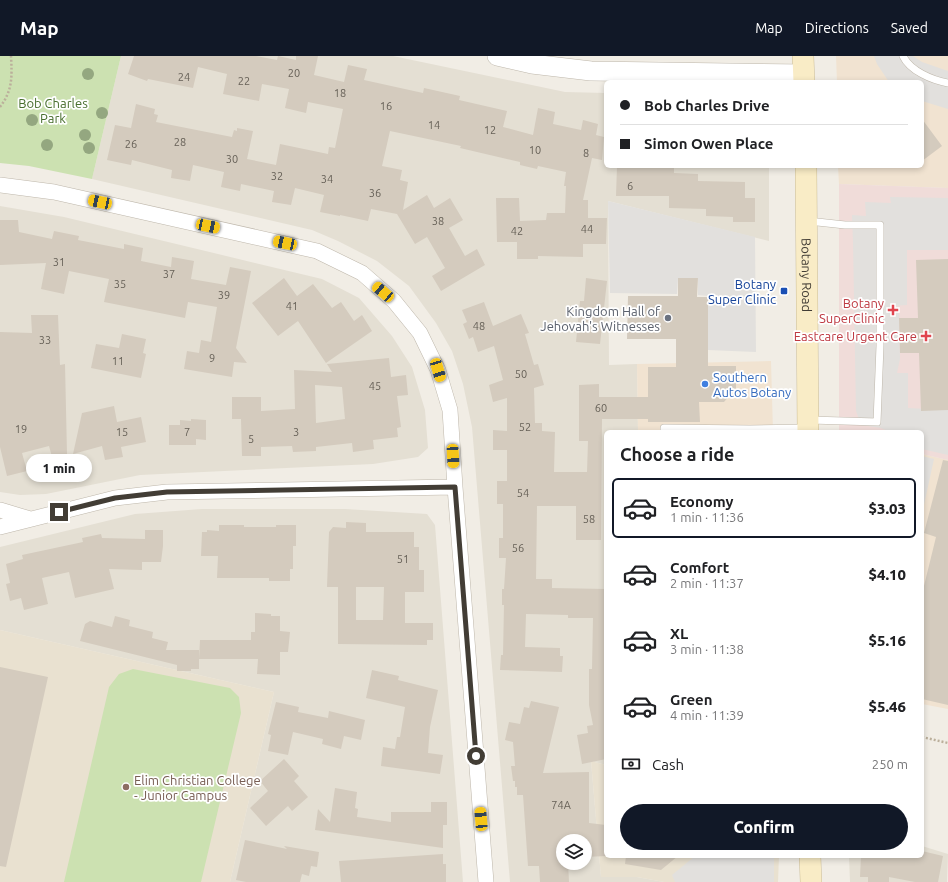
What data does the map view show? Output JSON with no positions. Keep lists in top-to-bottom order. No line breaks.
{"streets":{"main road":["Botany Road"]},"parks":["Bob Charles Park"],"places":{"transit":["Botany Super Clinic"],"health":["Botany SuperClinic","Eastcare Urgent Care"],"other":["Kingdom Hall of Jehovah's Witnesses","Southern Autos Botany","Elim Christian College - Junior Campus"]},"house_numbers":["20","24","22","18","16","14","12","28","26","10","8","30","32","34","6","36","38","44","42","31","37","35","39","41","48","33","9","11","50","45","60","52","19","15","7","3","5","54","58","56","51","74A"],"page":{"header":"Map","nav":["Map","Directions","Saved"],"banner":["Bob Charles Drive","Simon Owen Place"],"heading":"Choose a ride","bubble":"1 min","list":[{"name":"Economy","note":"1 min · 11:36","value":"$3.03"},{"name":"Comfort","note":"2 min · 11:37","value":"$4.10"},{"name":"XL","note":"3 min · 11:38","value":"$5.16"},{"name":"Green","note":"4 min · 11:39","value":"$5.46"}],"pay":["Cash","250 m"],"buttons":"Confirm"}}
